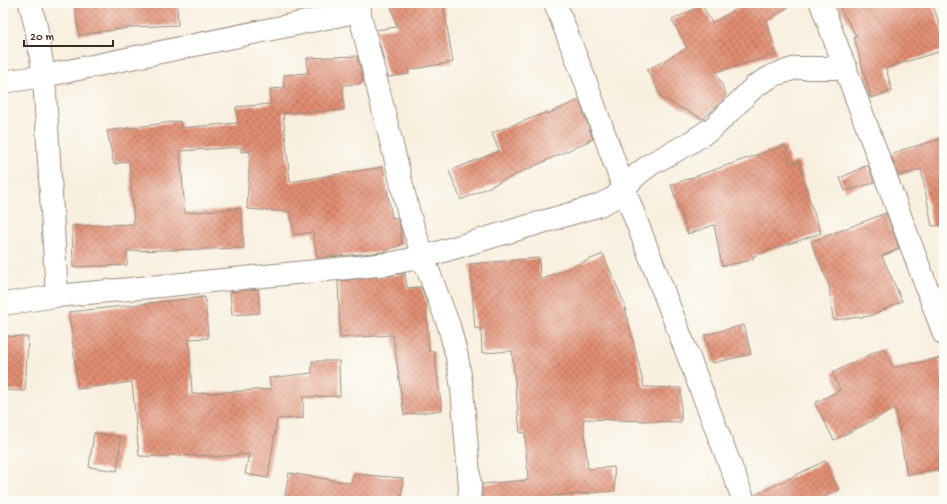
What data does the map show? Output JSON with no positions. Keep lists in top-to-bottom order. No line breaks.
{"scale_bar":"20 m"}
